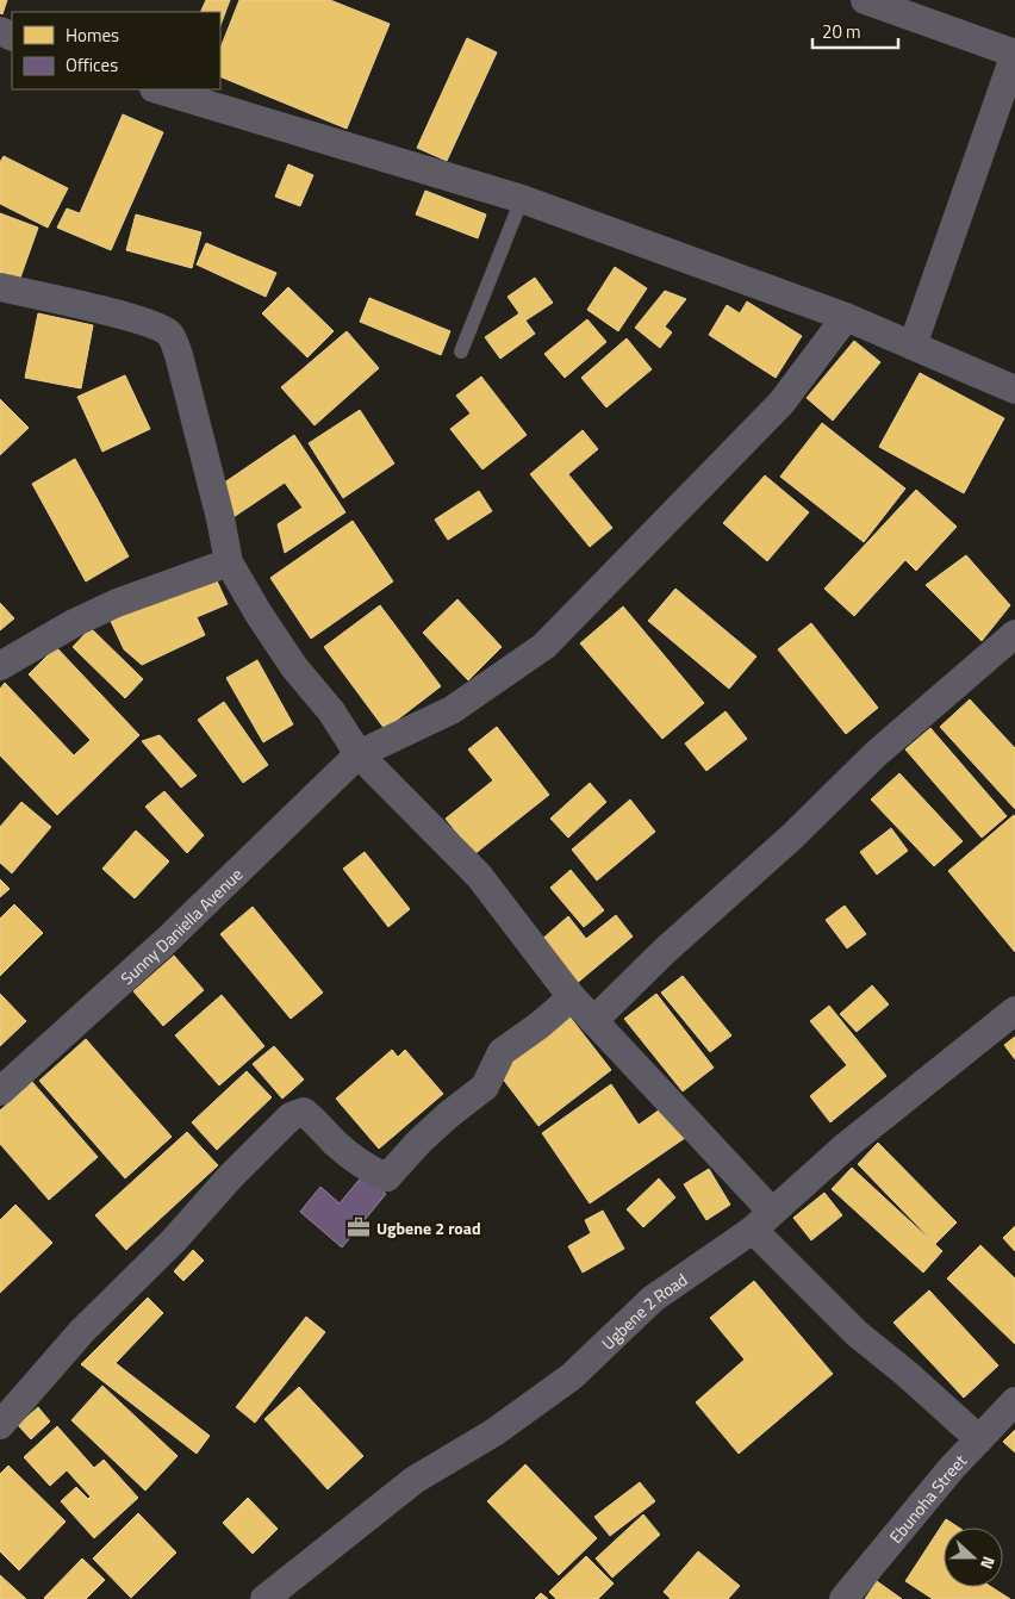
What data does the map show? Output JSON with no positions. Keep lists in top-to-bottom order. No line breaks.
{"streets":{"street":["Sunny Daniella Avenue","Ugbene 2 Road","Ebunoha Street"]},"places":{"office":["Ugbene 2 road"]},"legend":["Homes","Offices"],"scale_bar":"20 m","north":"right"}
